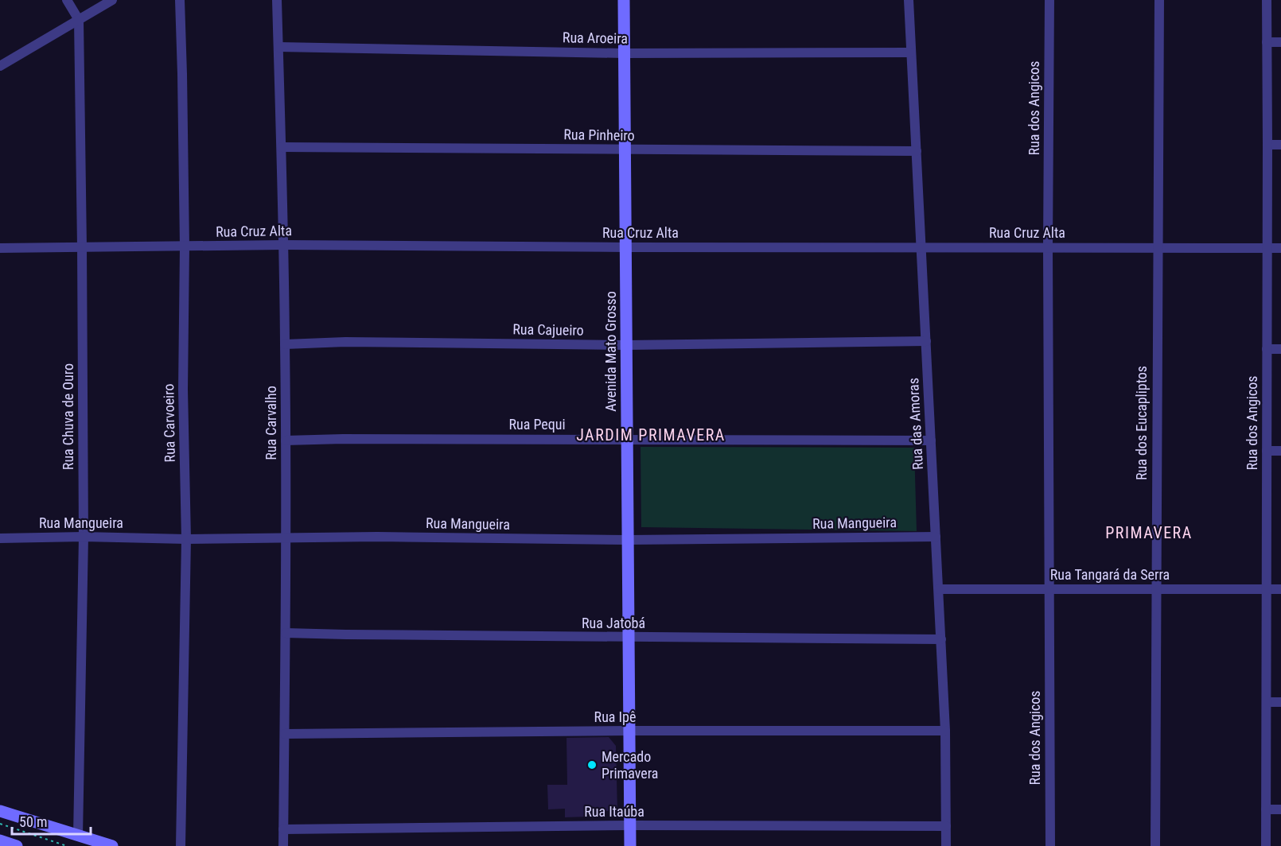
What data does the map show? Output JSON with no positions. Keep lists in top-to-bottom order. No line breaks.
{"streets":{"street":["Rua Aroeira","Rua dos Angicos","Rua Pinheiro","Rua Cruz Alta","Rua Cajueiro","Avenida Mato Grosso","Rua Chuva de Ouro","Rua Carvoeiro","Rua Carvalho","Rua dos Eucapliptos","Rua das Amoras","Rua Pequi","Rua Mangueira","Rua Tangará da Serra","Rua Jatobá","Rua Ipê","Rua Itaúba"]},"crossings":[["Rua Aroeira","Avenida Mato Grosso"],["Rua Aroeira","Rua Carvalho"],["Rua Aroeira","Rua das Amoras"],["Rua dos Angicos","Rua Cruz Alta"],["Rua dos Angicos","Rua Tangará da Serra"],["Rua Pinheiro","Avenida Mato Grosso"],["Rua Pinheiro","Rua Carvalho"],["Rua Pinheiro","Rua das Amoras"],["Rua Cruz Alta","Avenida Mato Grosso"],["Rua Cruz Alta","Rua Chuva de Ouro"],["Rua Cruz Alta","Rua Carvoeiro"],["Rua Cruz Alta","Rua Carvalho"],["Rua Cruz Alta","Rua dos Eucapliptos"],["Rua Cruz Alta","Rua das Amoras"],["Rua Cajueiro","Avenida Mato Grosso"],["Rua Cajueiro","Rua Carvalho"],["Rua Cajueiro","Rua das Amoras"],["Avenida Mato Grosso","Rua Pequi"],["Avenida Mato Grosso","Rua Mangueira"],["Avenida Mato Grosso","Rua Jatobá"],["Avenida Mato Grosso","Rua Ipê"],["Avenida Mato Grosso","Rua Itaúba"],["Rua Chuva de Ouro","Rua Mangueira"],["Rua Carvoeiro","Rua Mangueira"],["Rua Carvalho","Rua Pequi"],["Rua Carvalho","Rua Mangueira"],["Rua Carvalho","Rua Jatobá"],["Rua Carvalho","Rua Ipê"],["Rua Carvalho","Rua Itaúba"],["Rua dos Eucapliptos","Rua Tangará da Serra"],["Rua das Amoras","Rua Pequi"],["Rua das Amoras","Rua Mangueira"],["Rua das Amoras","Rua Tangará da Serra"],["Rua das Amoras","Rua Jatobá"],["Rua das Amoras","Rua Ipê"],["Rua das Amoras","Rua Itaúba"]],"districts":["JARDIM PRIMAVERA","PRIMAVERA"],"places":["Mercado Primavera"],"scale_bar":"50 m"}
